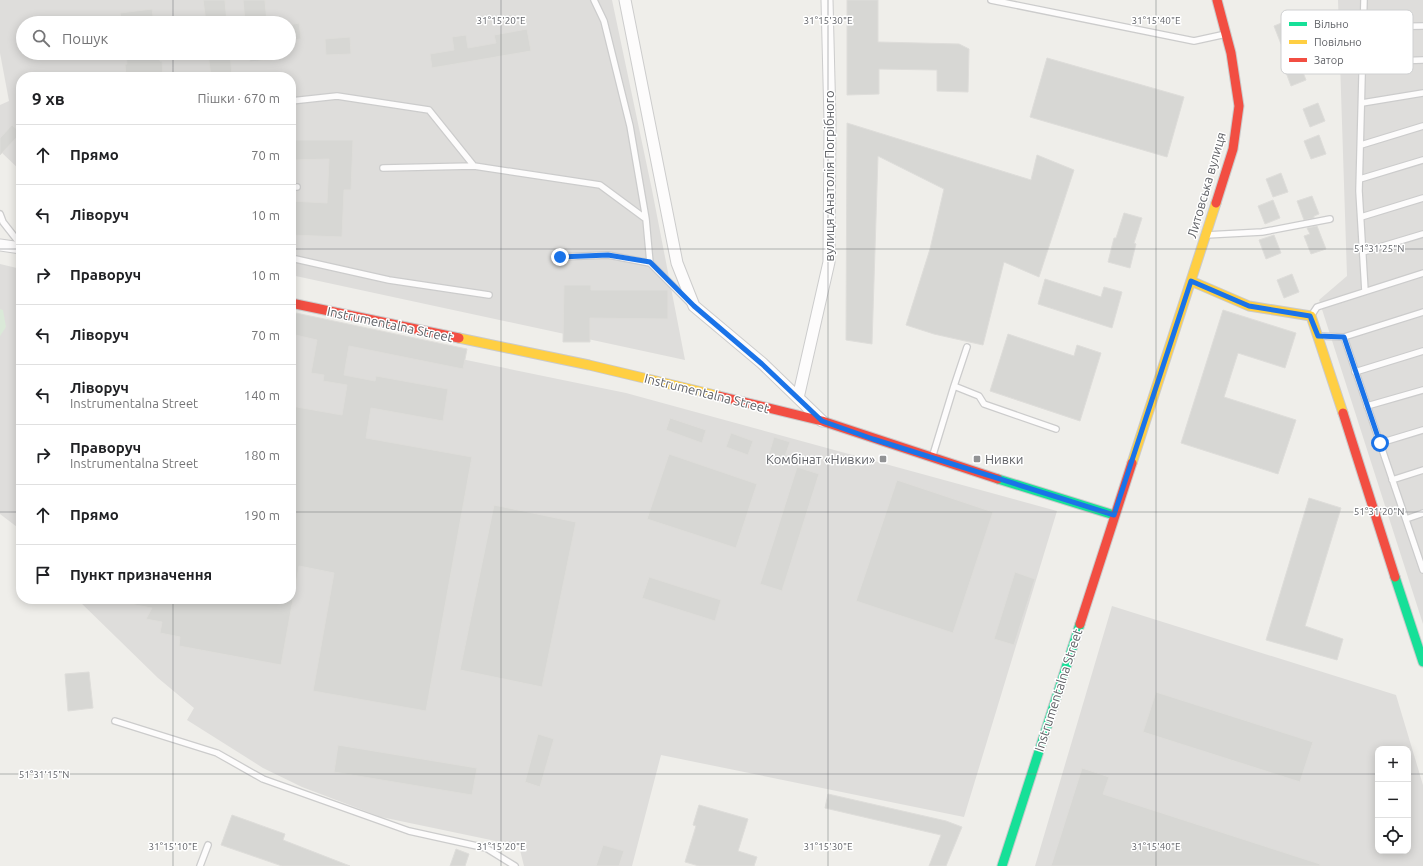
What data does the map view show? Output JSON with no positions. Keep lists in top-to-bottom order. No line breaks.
{"streets":{"street":["вулиця Анатолія Погрібного","Литовська вулиця","Instrumentalna Street"]},"crossings":[["Литовська вулиця","Instrumentalna Street"]],"places":{"transit":["Комбінат «Нивки»","Нивки"]},"legend":["Вільно","Повільно","Затор"],"page":{"search":"Пошук","heading":["9 хв","Пішки · 670 m"],"list":[["Прямо","70 m"],["Ліворуч","10 m"],["Праворуч","10 m"],["Ліворуч","70 m"],["Ліворуч","Instrumentalna Street","140 m"],["Праворуч","Instrumentalna Street","180 m"],["Прямо","190 m"],"Пункт призначення"],"map_buttons":["+","−"]},"coordinates":["31°15'20\"E","31°15'30\"E","31°15'40\"E","51°31'25\"N","51°31'20\"N","51°31'15\"N","31°15'10\"E"]}
